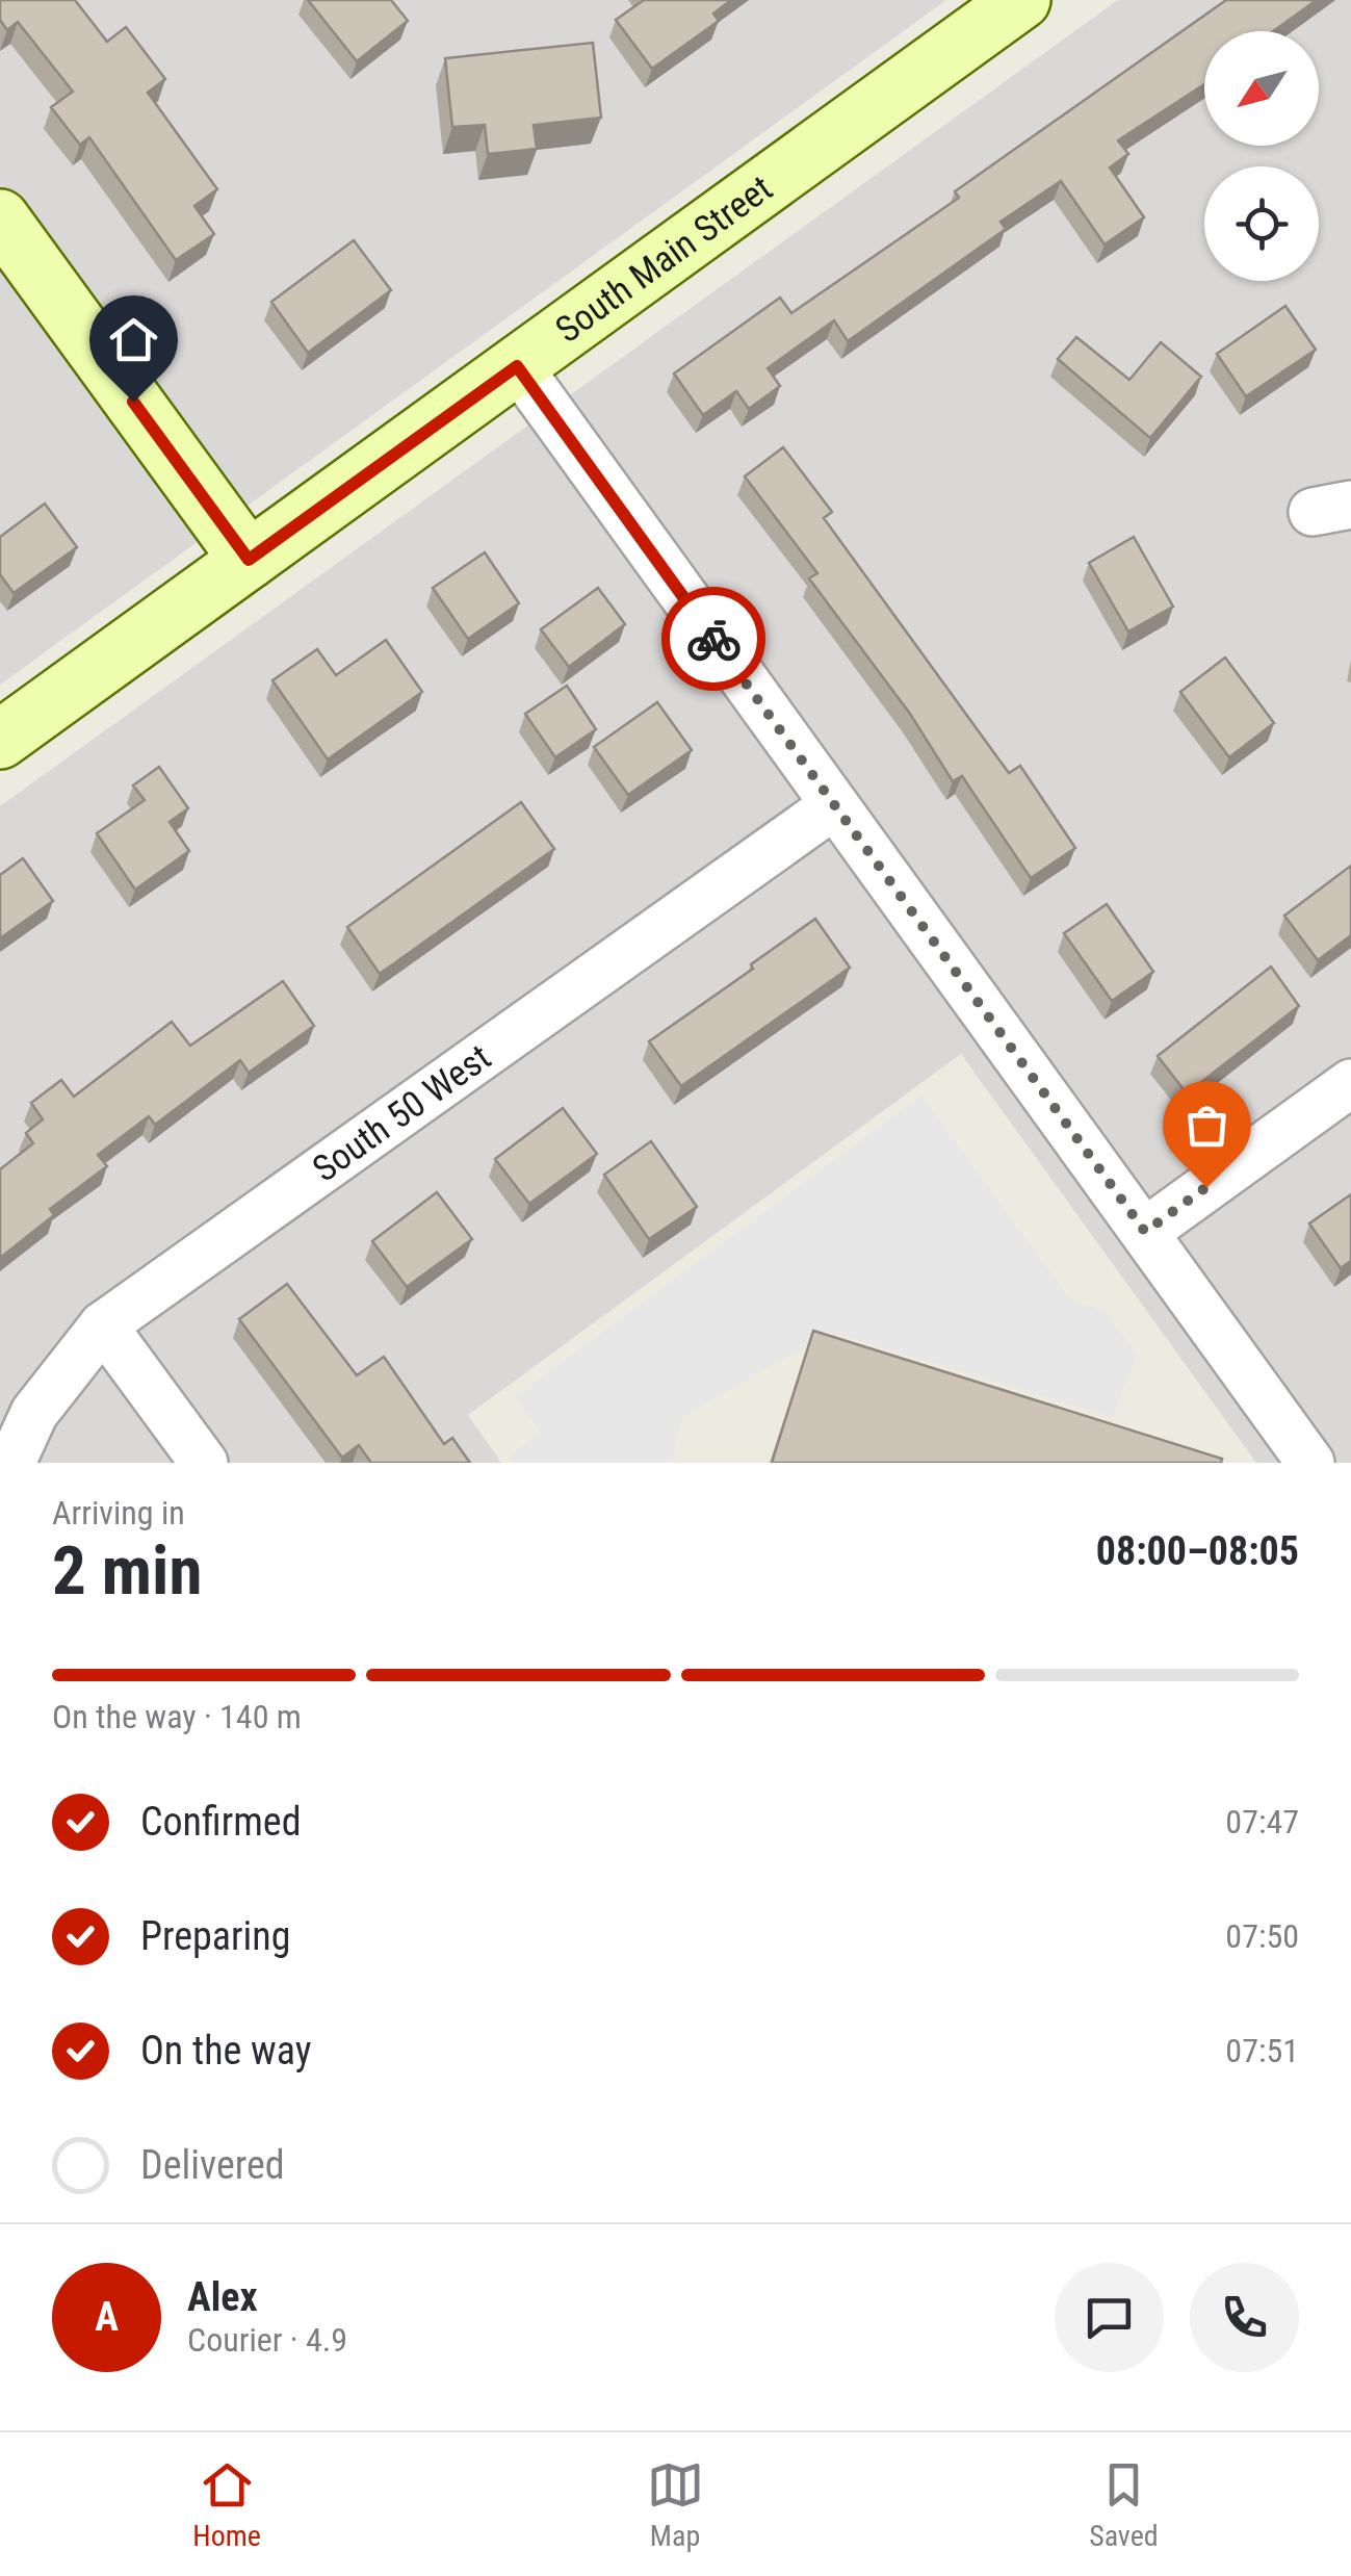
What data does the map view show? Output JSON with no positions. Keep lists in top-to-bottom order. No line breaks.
{"streets":{"street":["South Main Street","South 50 West"]},"north":"bottom left","page":{"heading":["2 min","Arriving in","08:00–08:05"],"panel":["Alex","Courier · 4.9"],"bar":"On the way · 140 m","list":[["Confirmed","07:47"],["Preparing","07:50"],["On the way","07:51"],"Delivered"],"round":"A","tabs":["Home","Map","Saved"]}}
